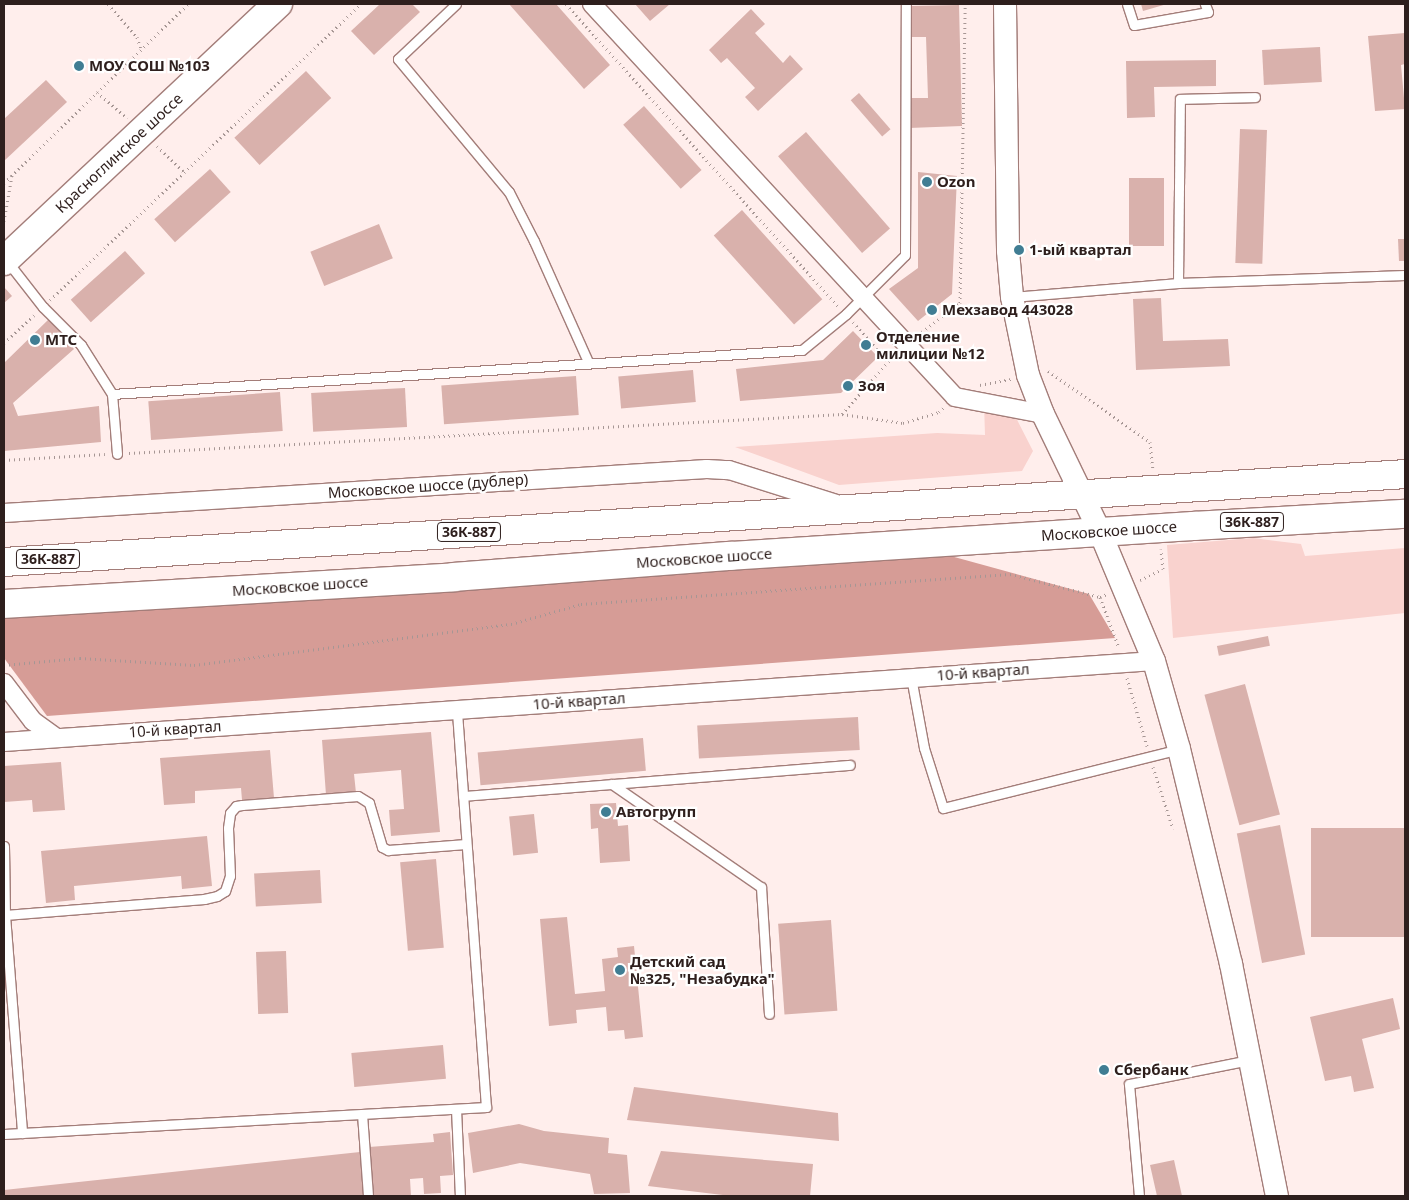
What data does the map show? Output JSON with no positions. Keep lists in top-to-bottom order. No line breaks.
{"streets":{"main road":["Красноглинское шоссе","36К-887","Московское шоссе"],"street":["Московское шоссе (дублер)","10-й квартал"]},"crossings":[["Московское шоссе (дублер)","36К-887"]],"places":["МОУ СОШ №103","Ozon","1-ый квартал","Мехзавод 443028","МТС","Отделение милиции №12","Зоя","Автогрупп","Детский сад №325, \"Незабудка\"","Сбербанк"]}
